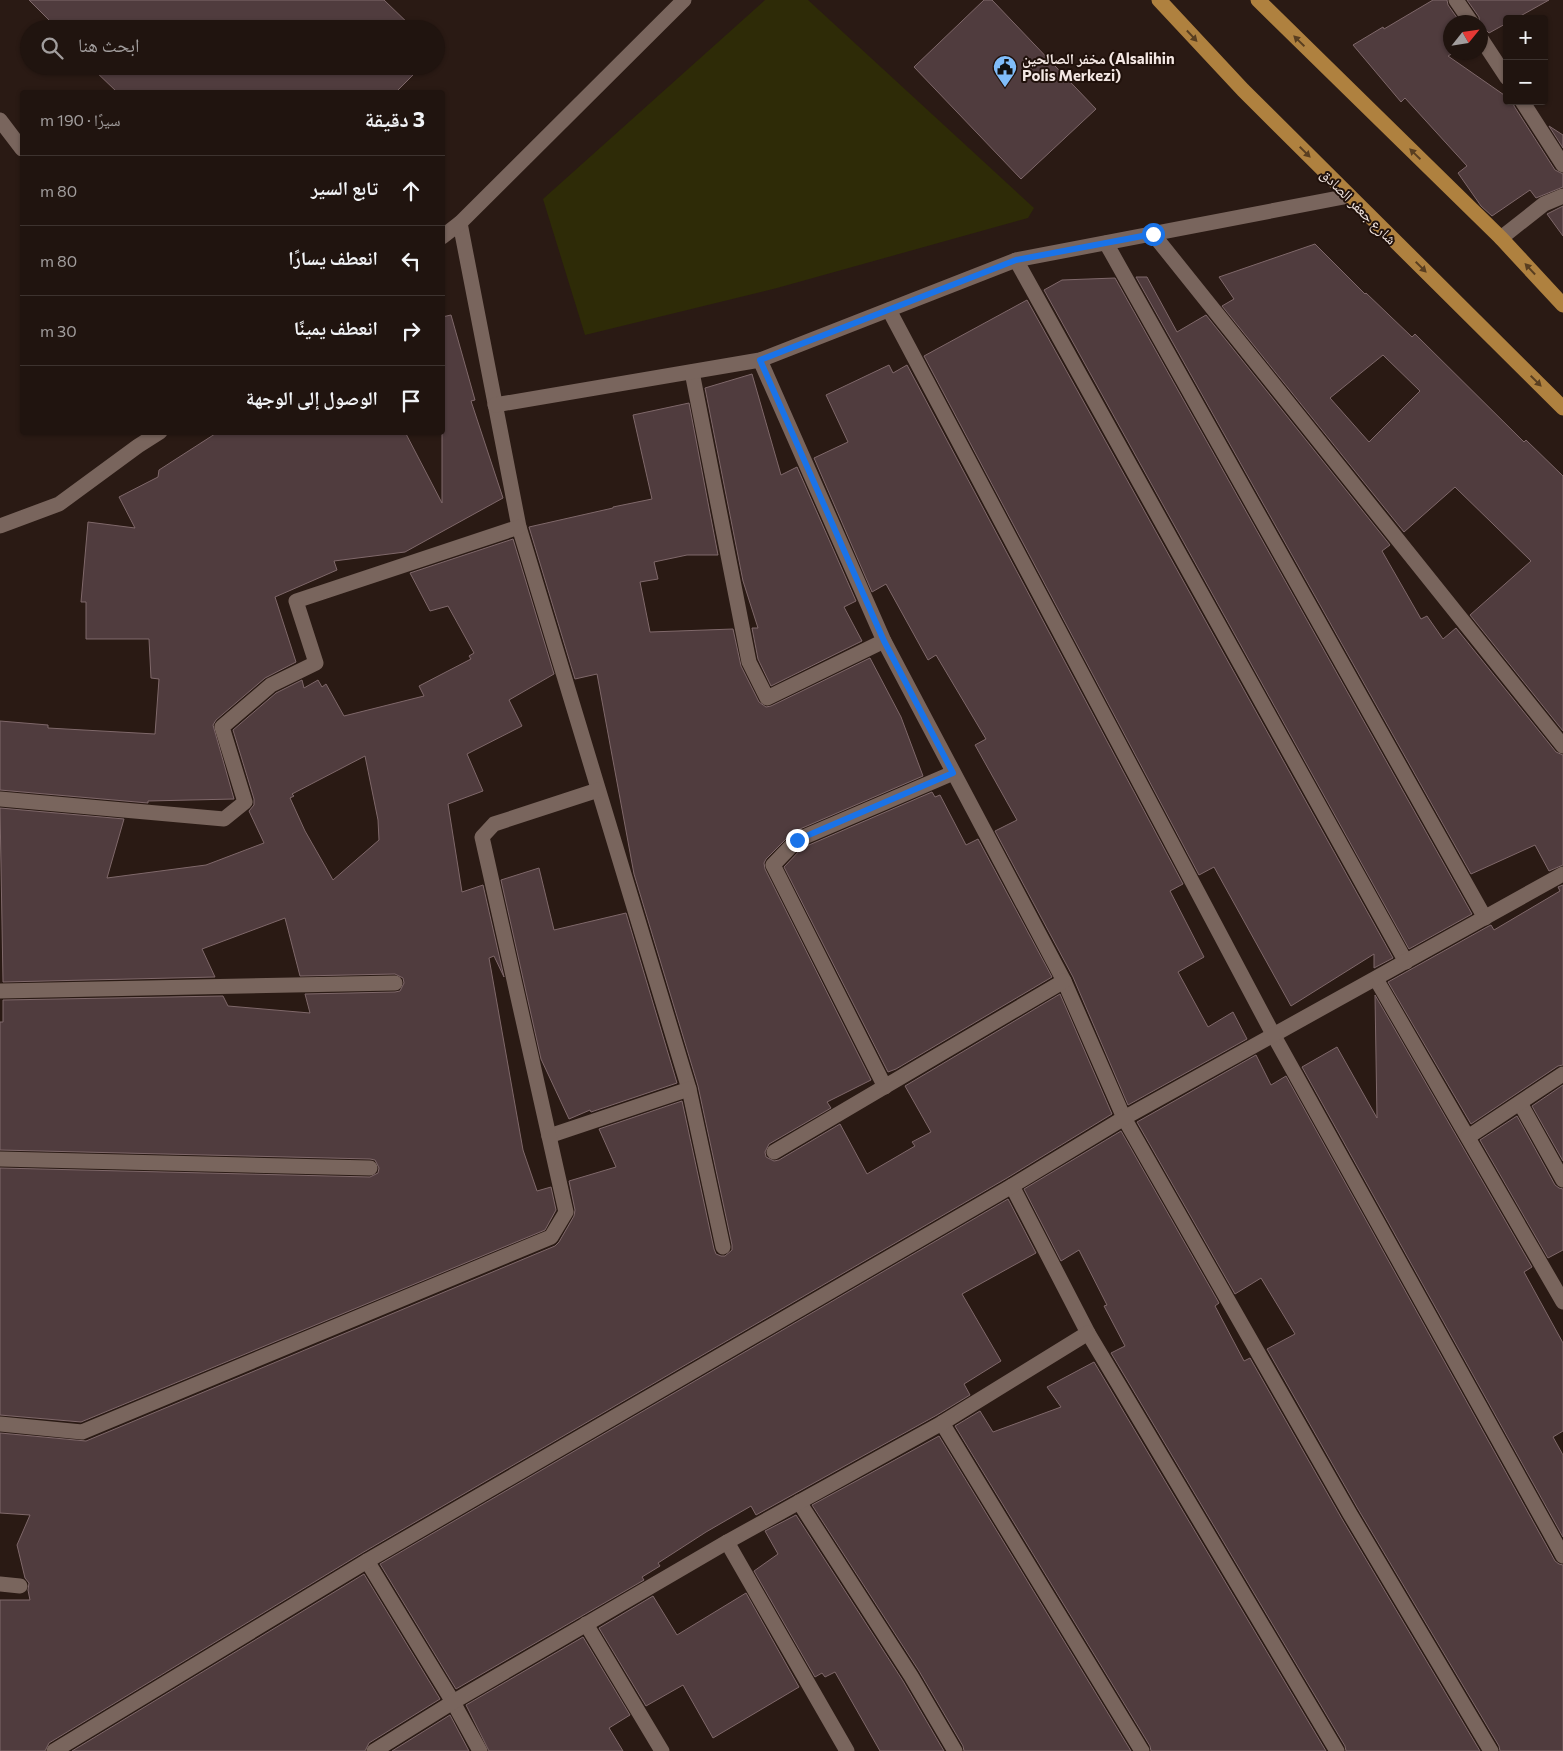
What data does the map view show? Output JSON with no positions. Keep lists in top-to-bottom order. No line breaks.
{"streets":{"main road":["شارع جعفر الصادق"]},"places":{"public building":["مخفر الصالحين (Alsalihin Polis Merkezi)"]},"north":"top right","page":{"map_buttons":["+","−"],"search":"ابحث هنا","heading":["3 دقيقة","سيرًا · 190 m"],"list":[["تابع السير","80 m"],["انعطف يسارًا","80 m"],["انعطف يمينًا","30 m"],"الوصول إلى الوجهة"]}}
